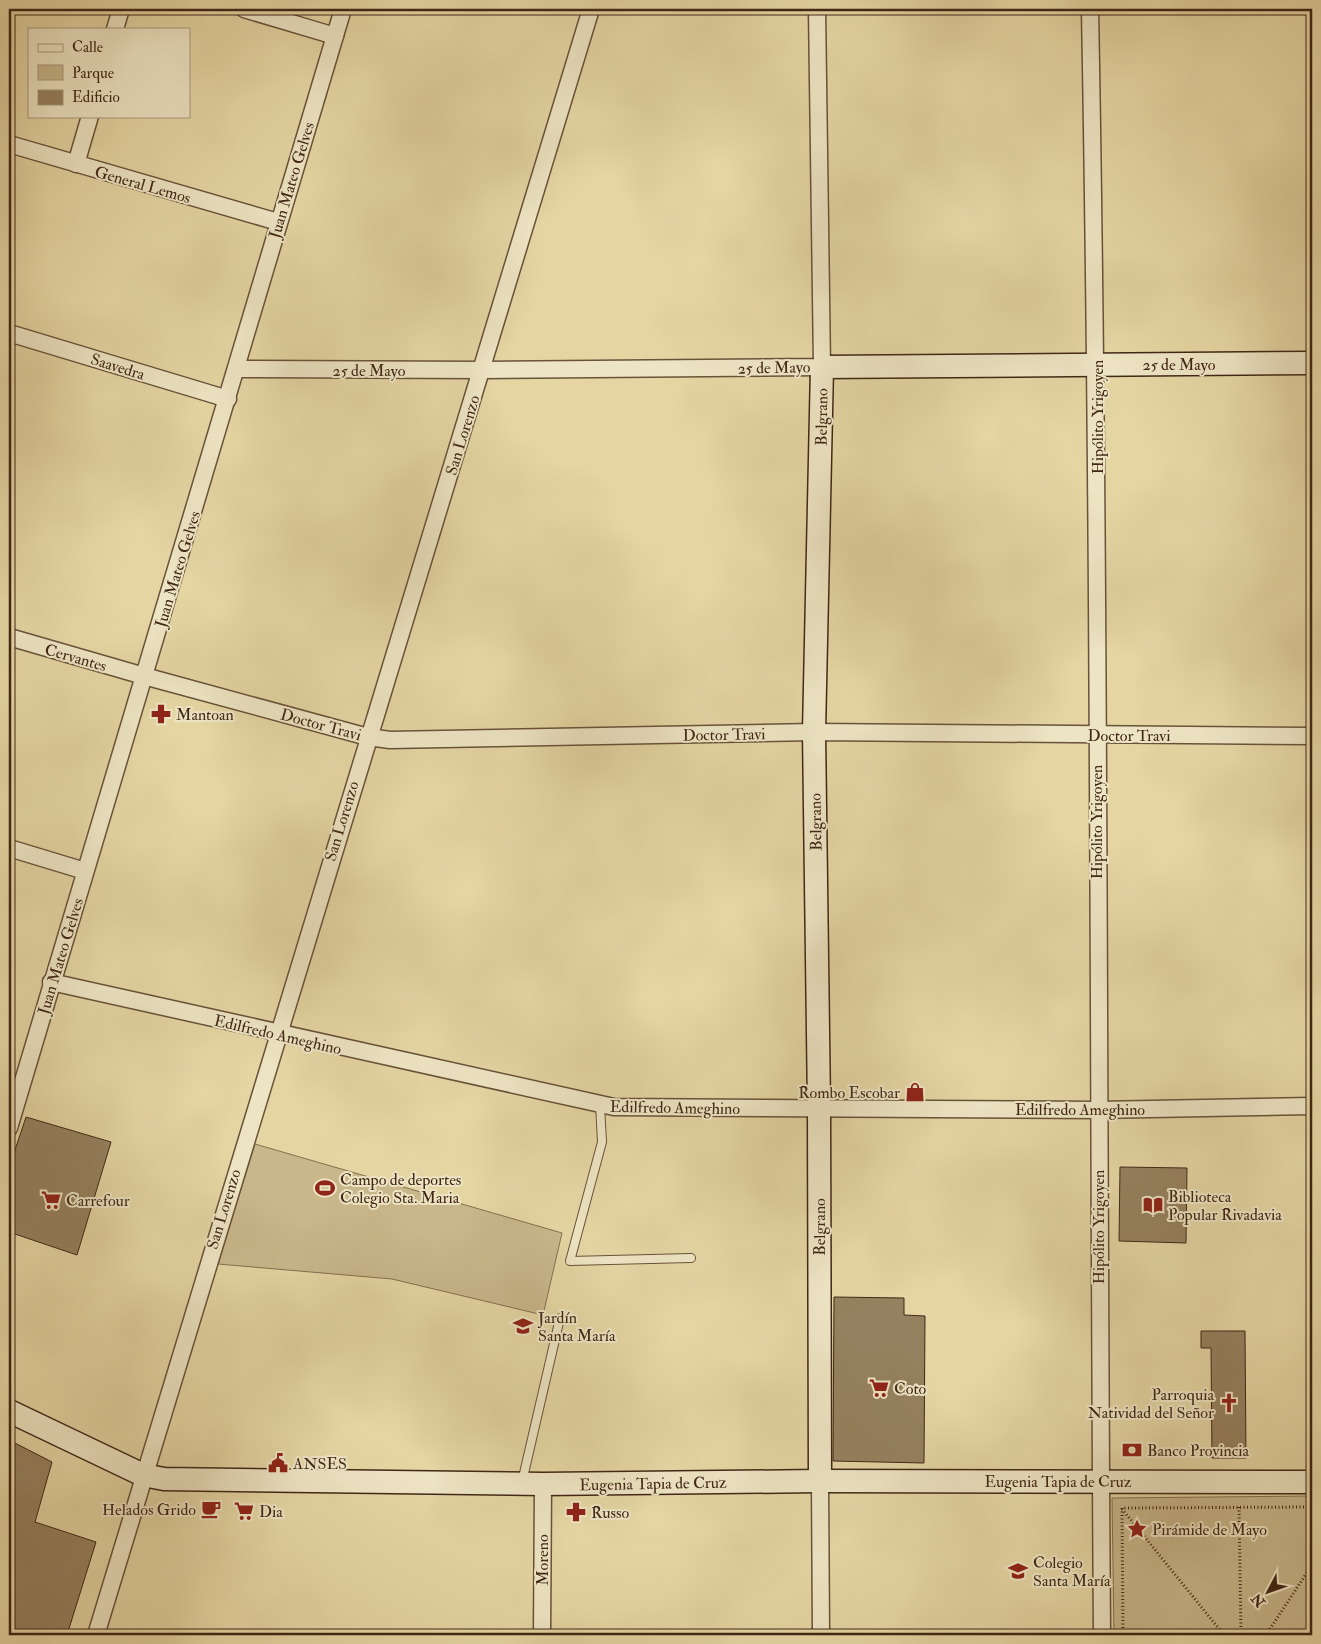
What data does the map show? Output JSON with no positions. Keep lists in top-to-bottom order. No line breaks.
{"streets":{"main road":["25 de Mayo","Belgrano","Eugenia Tapia de Cruz"],"street":["Juan Mateo Gelves","General Lemos","Saavedra","Hipólito Yrigoyen","San Lorenzo","Cervantes","Doctor Travi","Edilfredo Ameghino","Moreno"]},"crossings":[["Juan Mateo Gelves","General Lemos"],["Juan Mateo Gelves","25 de Mayo"],["Juan Mateo Gelves","Saavedra"],["Juan Mateo Gelves","Cervantes"],["Juan Mateo Gelves","Doctor Travi"],["Juan Mateo Gelves","Edilfredo Ameghino"],["25 de Mayo","Belgrano"],["25 de Mayo","Hipólito Yrigoyen"],["25 de Mayo","San Lorenzo"],["Belgrano","Doctor Travi"],["Belgrano","Edilfredo Ameghino"],["Belgrano","Eugenia Tapia de Cruz"],["Hipólito Yrigoyen","Doctor Travi"],["Hipólito Yrigoyen","Edilfredo Ameghino"],["Hipólito Yrigoyen","Eugenia Tapia de Cruz"],["San Lorenzo","Doctor Travi"],["San Lorenzo","Edilfredo Ameghino"],["San Lorenzo","Eugenia Tapia de Cruz"],["Cervantes","Doctor Travi"],["Eugenia Tapia de Cruz","Moreno"]],"places":{"pharmacy":["Mantoan","Russo"],"shop":["Rombo Escobar"],"sports":["Campo de deportes Colegio Sta. Maria"],"supermarket":["Carrefour","Coto","Dia"],"library":["Biblioteca Popular Rivadavia"],"school or university":["Jardín Santa María","Colegio Santa María"],"church":["Parroquia Natividad del Señor"],"bank":["Banco Provincia"],"public building":["ANSES"],"cafe":["Helados Grido"],"place":["Pirámide de Mayo"]},"legend":["Calle","Parque","Edificio"],"north":"bottom left"}
